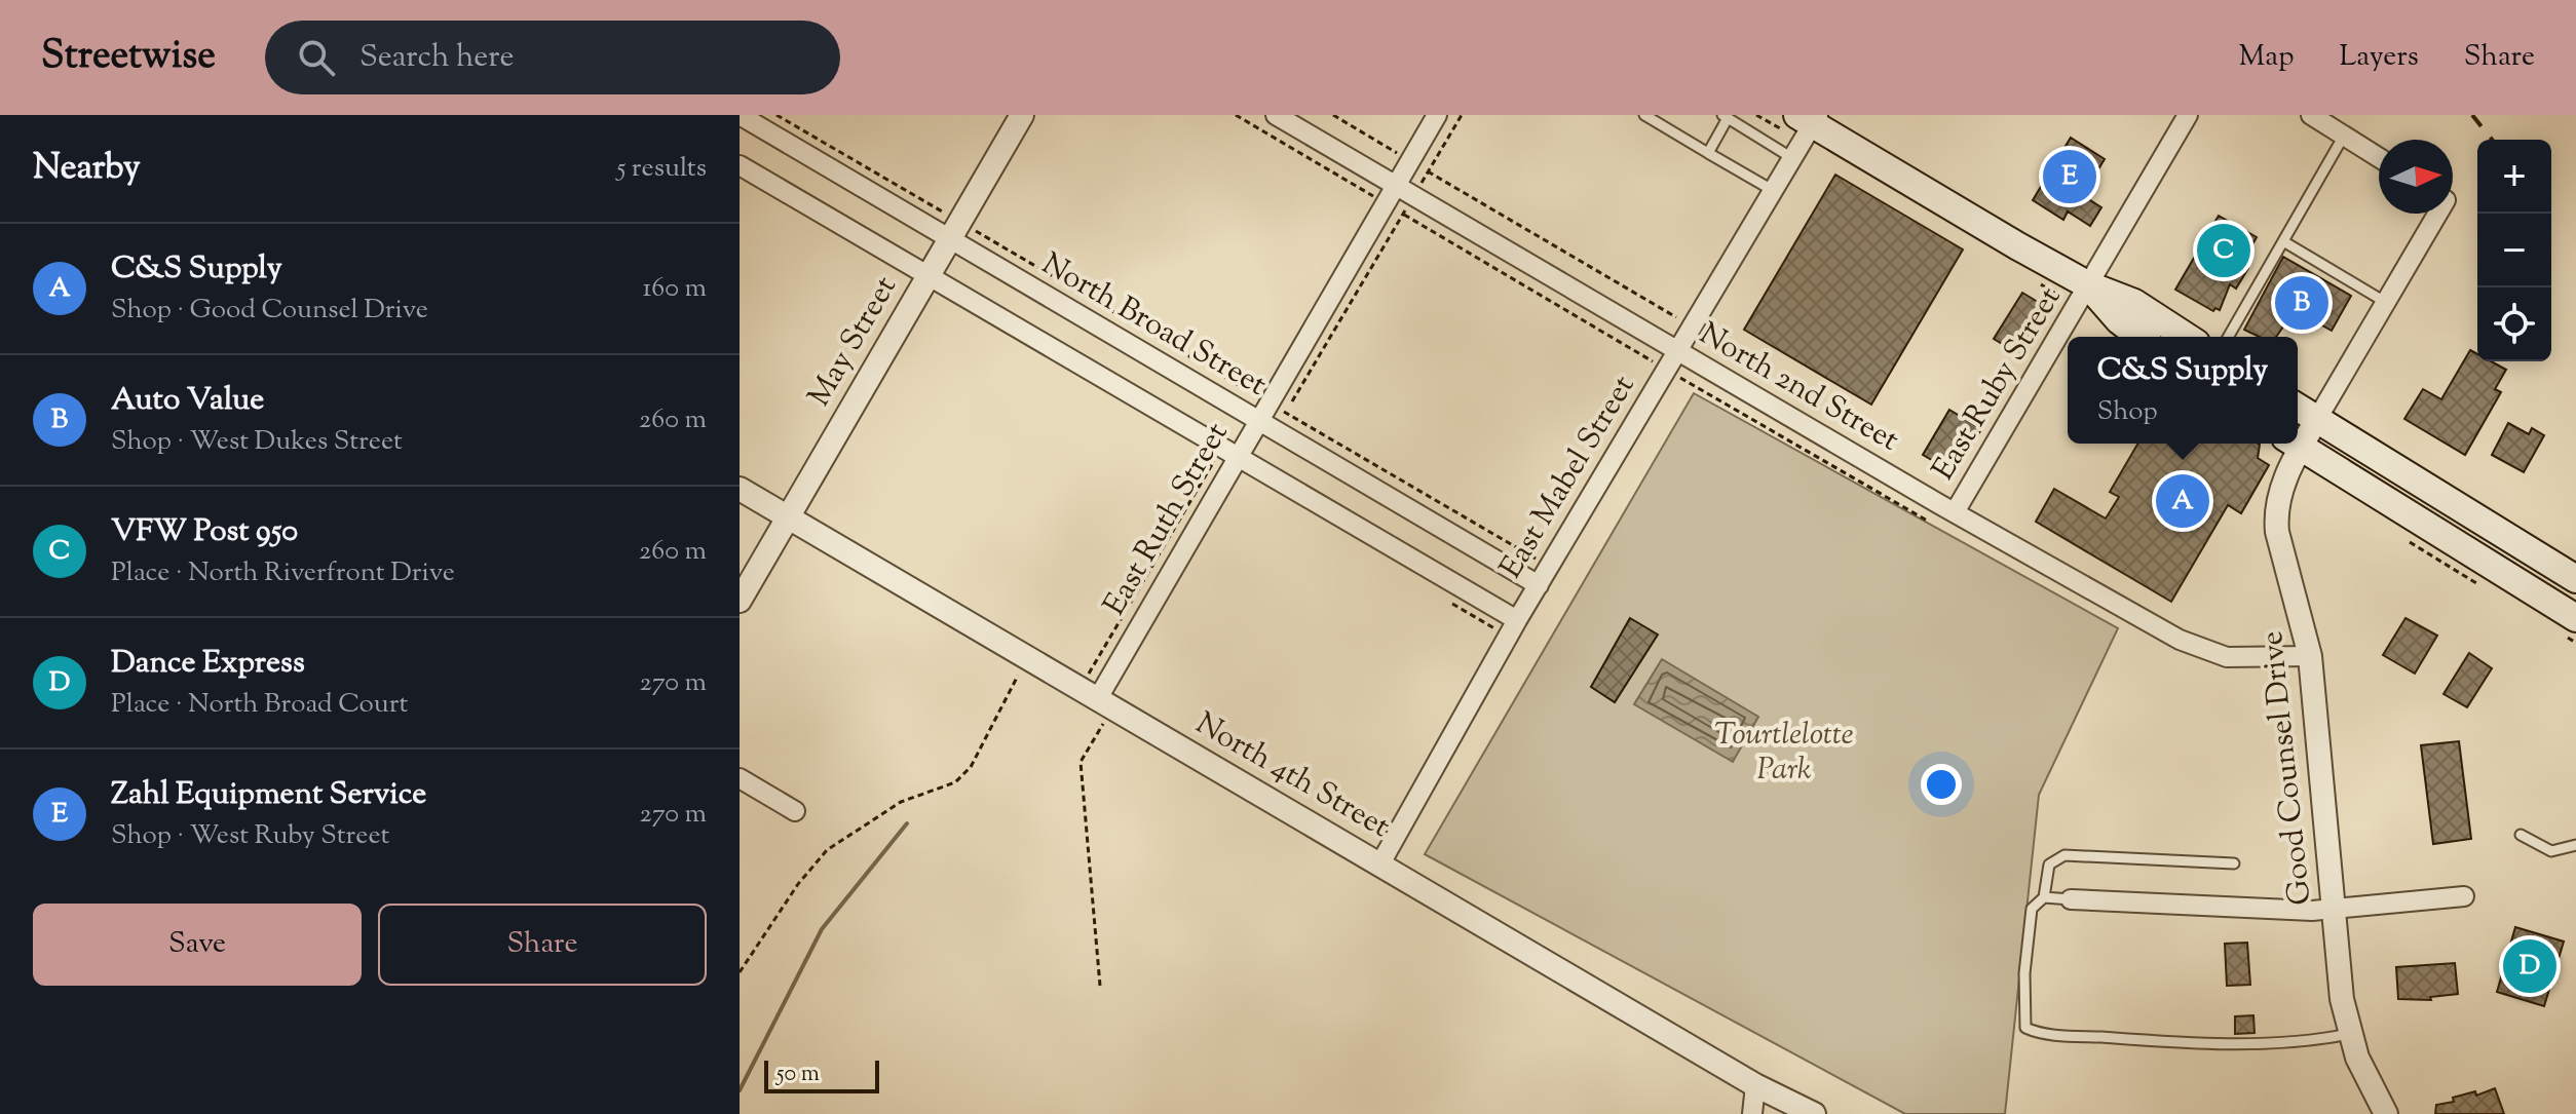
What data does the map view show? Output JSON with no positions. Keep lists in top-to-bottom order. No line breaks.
{"streets":{"street":["North Broad Street","May Street","East Ruby Street","North 2nd Street","East Mabel Street","East Ruth Street","Good Counsel Drive","North 4th Street"]},"crossings":[["North Broad Street","May Street"],["North Broad Street","East Mabel Street"],["North Broad Street","East Ruth Street"],["May Street","North 4th Street"],["East Ruby Street","North 2nd Street"],["North 2nd Street","East Mabel Street"],["North 2nd Street","East Ruth Street"],["North 2nd Street","Good Counsel Drive"],["East Mabel Street","North 4th Street"],["East Ruth Street","North 4th Street"]],"parks":["Tourtlelotte Park"],"scale_bar":"50 m","north":"right","page":{"header":"Streetwise","search":"Search here","nav":["Map","Layers","Share"],"heading":["Nearby","5 results"],"map_buttons":["+","−"],"pins":["E","C","B","A","D"],"list":[{"mark":"A","name":"C&S Supply","note":"Shop · Good Counsel Drive","value":"160 m"},{"mark":"B","name":"Auto Value","note":"Shop · West Dukes Street","value":"260 m"},{"mark":"C","name":"VFW Post 950","note":"Place · North Riverfront Drive","value":"260 m"},{"mark":"D","name":"Dance Express","note":"Place · North Broad Court","value":"270 m"},{"mark":"E","name":"Zahl Equipment Service","note":"Shop · West Ruby Street","value":"270 m"}],"popup":["C&S Supply","Shop"],"buttons":["Save","Share"],"scale":"50 m"}}
